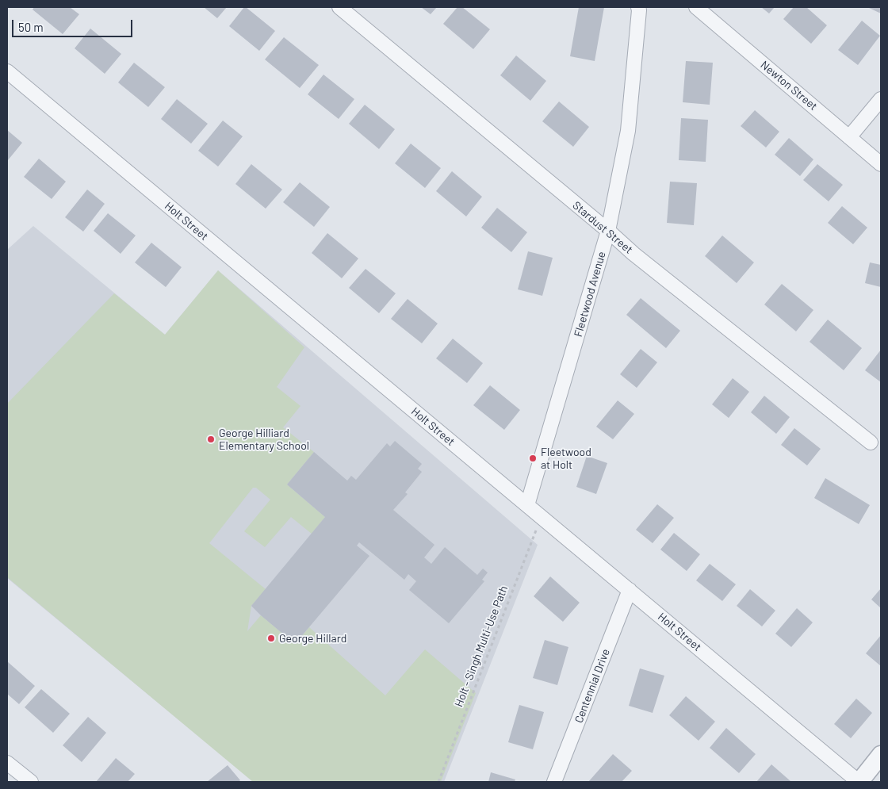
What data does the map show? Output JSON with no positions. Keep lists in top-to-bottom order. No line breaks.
{"streets":{"street":["Newton Street","Holt Street","Stardust Street","Fleetwood Avenue","Centennial Drive"],"path":["Holt - Singh Multi-Use Path"]},"crossings":[["Holt Street","Fleetwood Avenue"],["Holt Street","Holt - Singh Multi-Use Path"],["Holt Street","Centennial Drive"],["Stardust Street","Fleetwood Avenue"]],"places":["George Hilliard Elementary School","Fleetwood at Holt","George Hillard"],"scale_bar":"50 m"}
